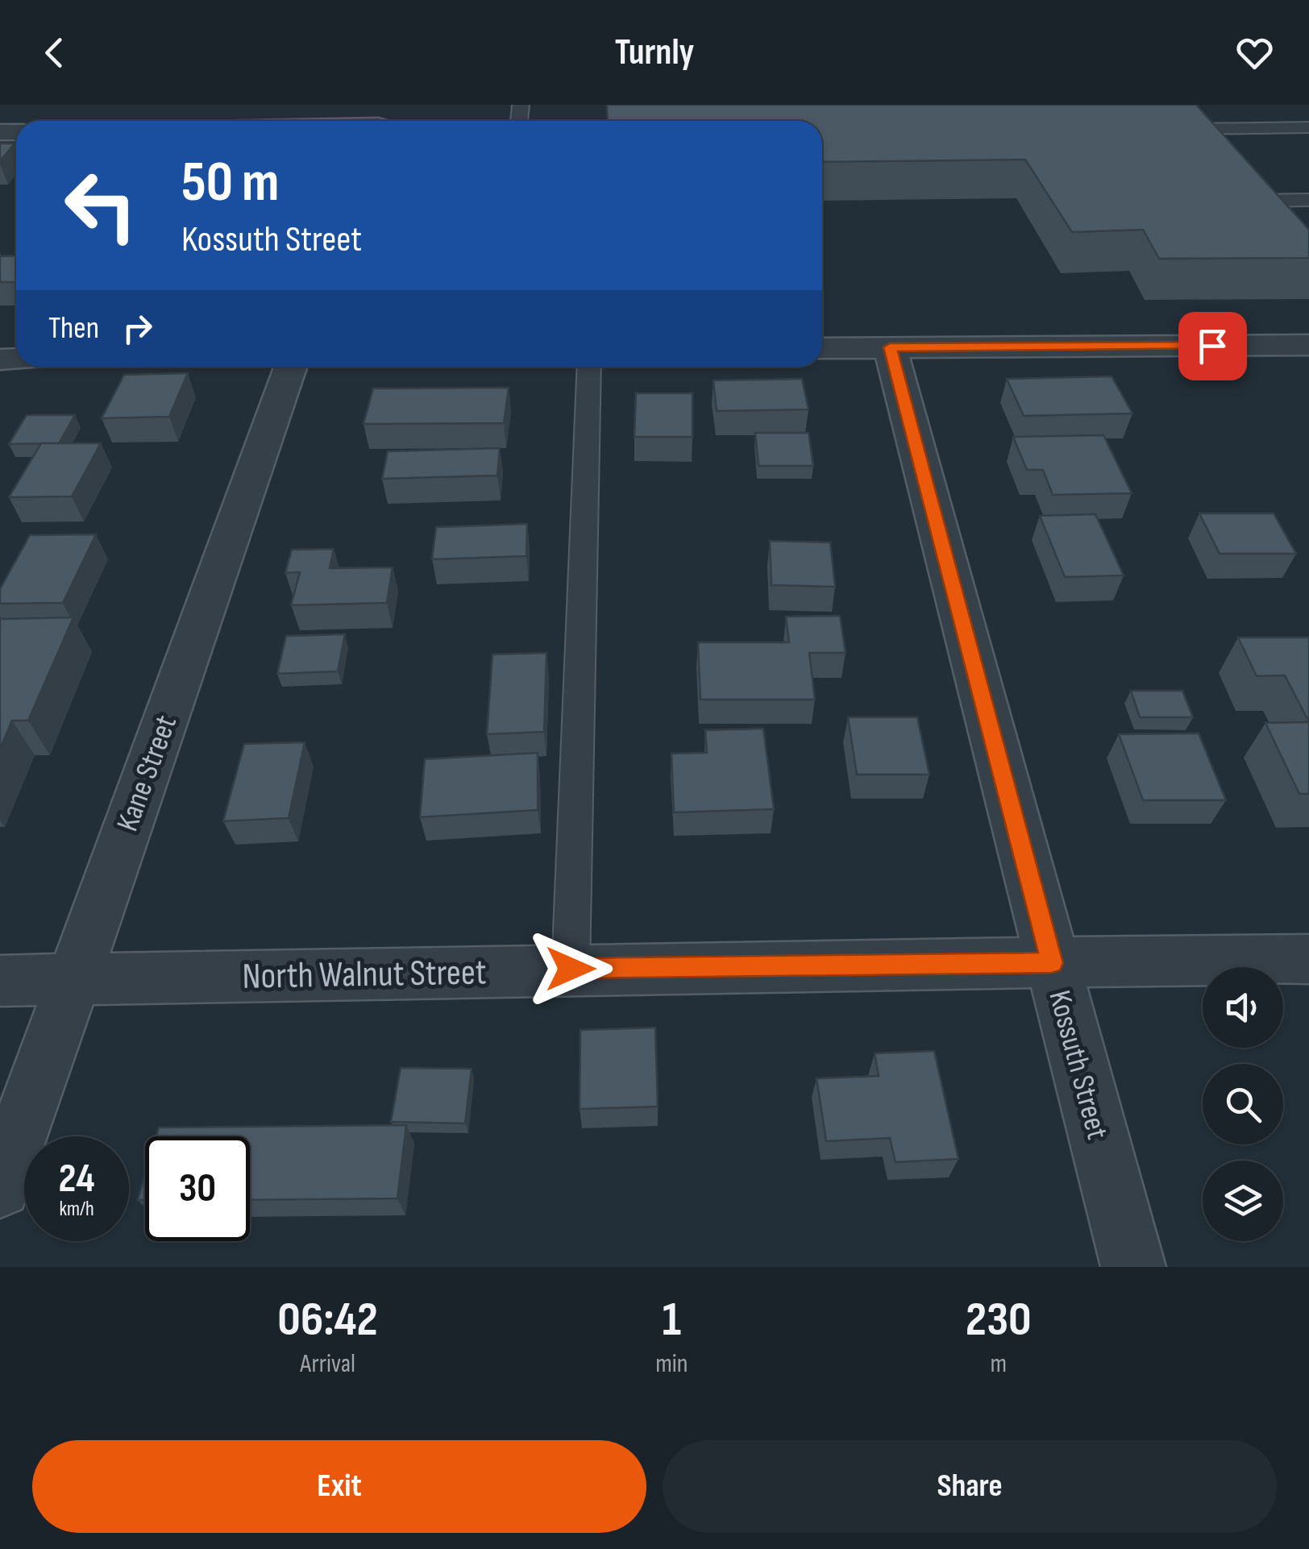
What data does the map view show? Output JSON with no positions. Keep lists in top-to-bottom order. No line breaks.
{"streets":{"street":["Kane Street","North Walnut Street","Kossuth Street"]},"crossings":[["Kane Street","North Walnut Street"],["North Walnut Street","Kossuth Street"]],"page":{"header":"Turnly","turn":["50 m","Kossuth Street"],"then":"Then","speed":"24 km/h","limit":"30","eta":["06:42","Arrival","1","min","230","m"],"buttons":["Exit","Share"]}}
